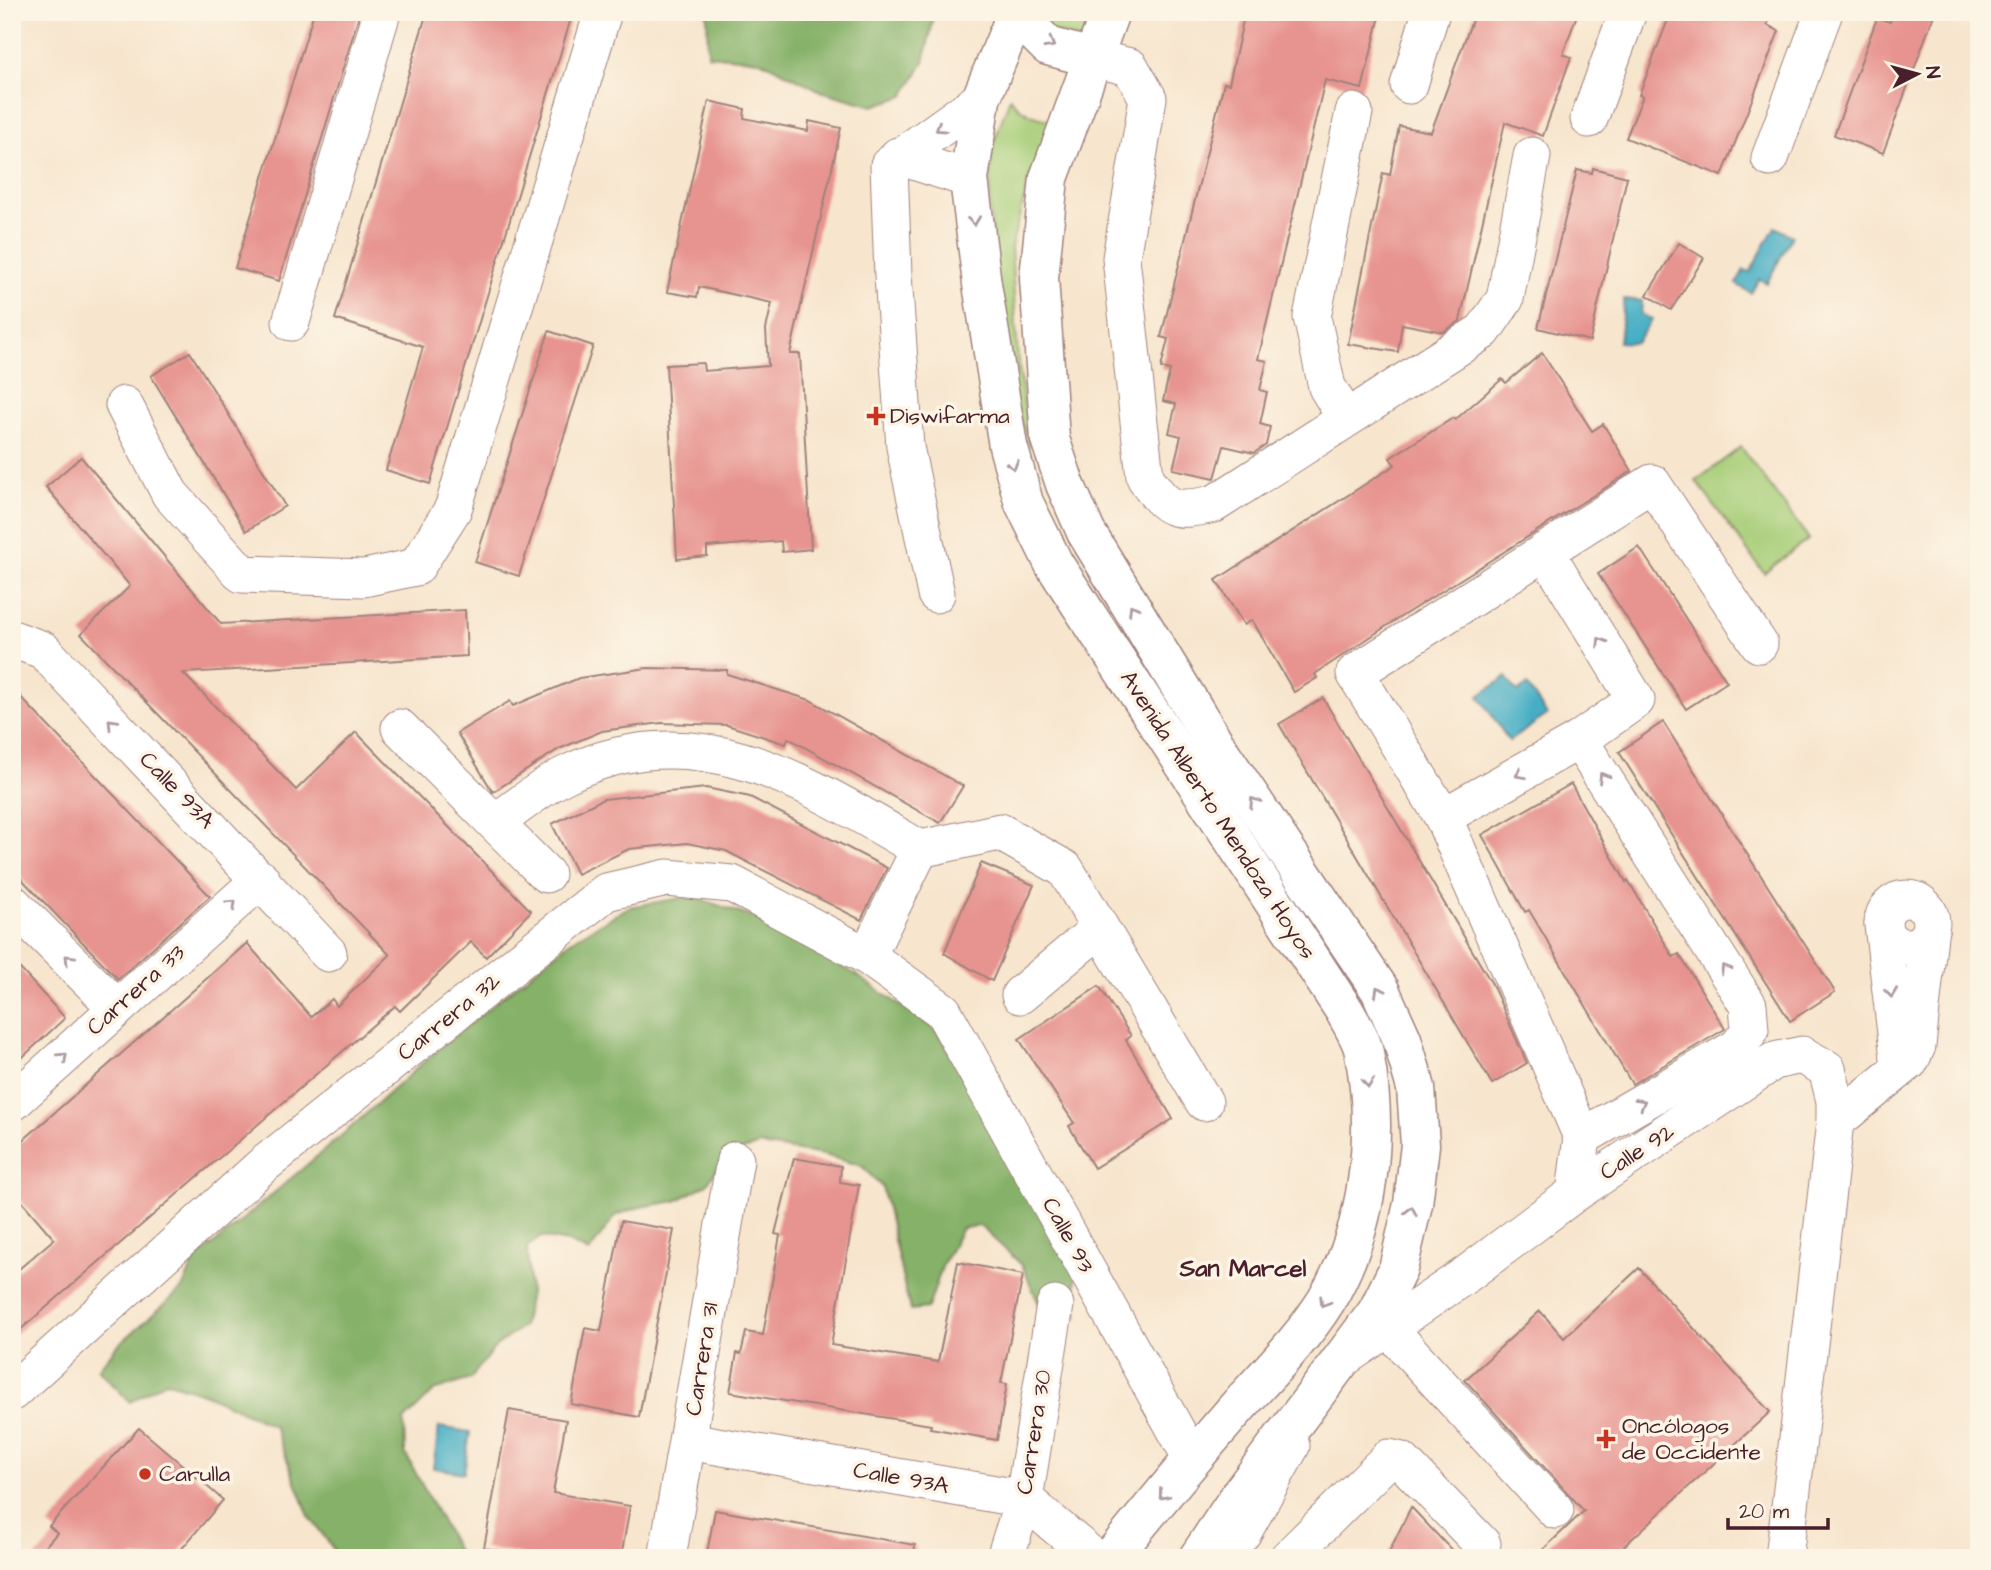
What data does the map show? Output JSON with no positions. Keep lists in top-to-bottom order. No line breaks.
{"streets":{"main road":["Avenida Alberto Mendoza Hoyos"],"street":["Calle 93A","Carrera 33","Carrera 32","Calle 92","Calle 93","Carrera 31","Carrera 30"]},"crossings":[["Calle 93A","Carrera 33"],["Calle 93A","Carrera 31"],["Calle 93A","Carrera 30"],["Avenida Alberto Mendoza Hoyos","Calle 92"],["Avenida Alberto Mendoza Hoyos","Calle 93"],["Carrera 32","Calle 93"]],"one_way":["Carrera 33"],"districts":["San Marcel"],"places":{"health":["Diswifarma","Oncólogos de Occidente"],"other":["Carulla"]},"scale_bar":"20 m","north":"right"}
